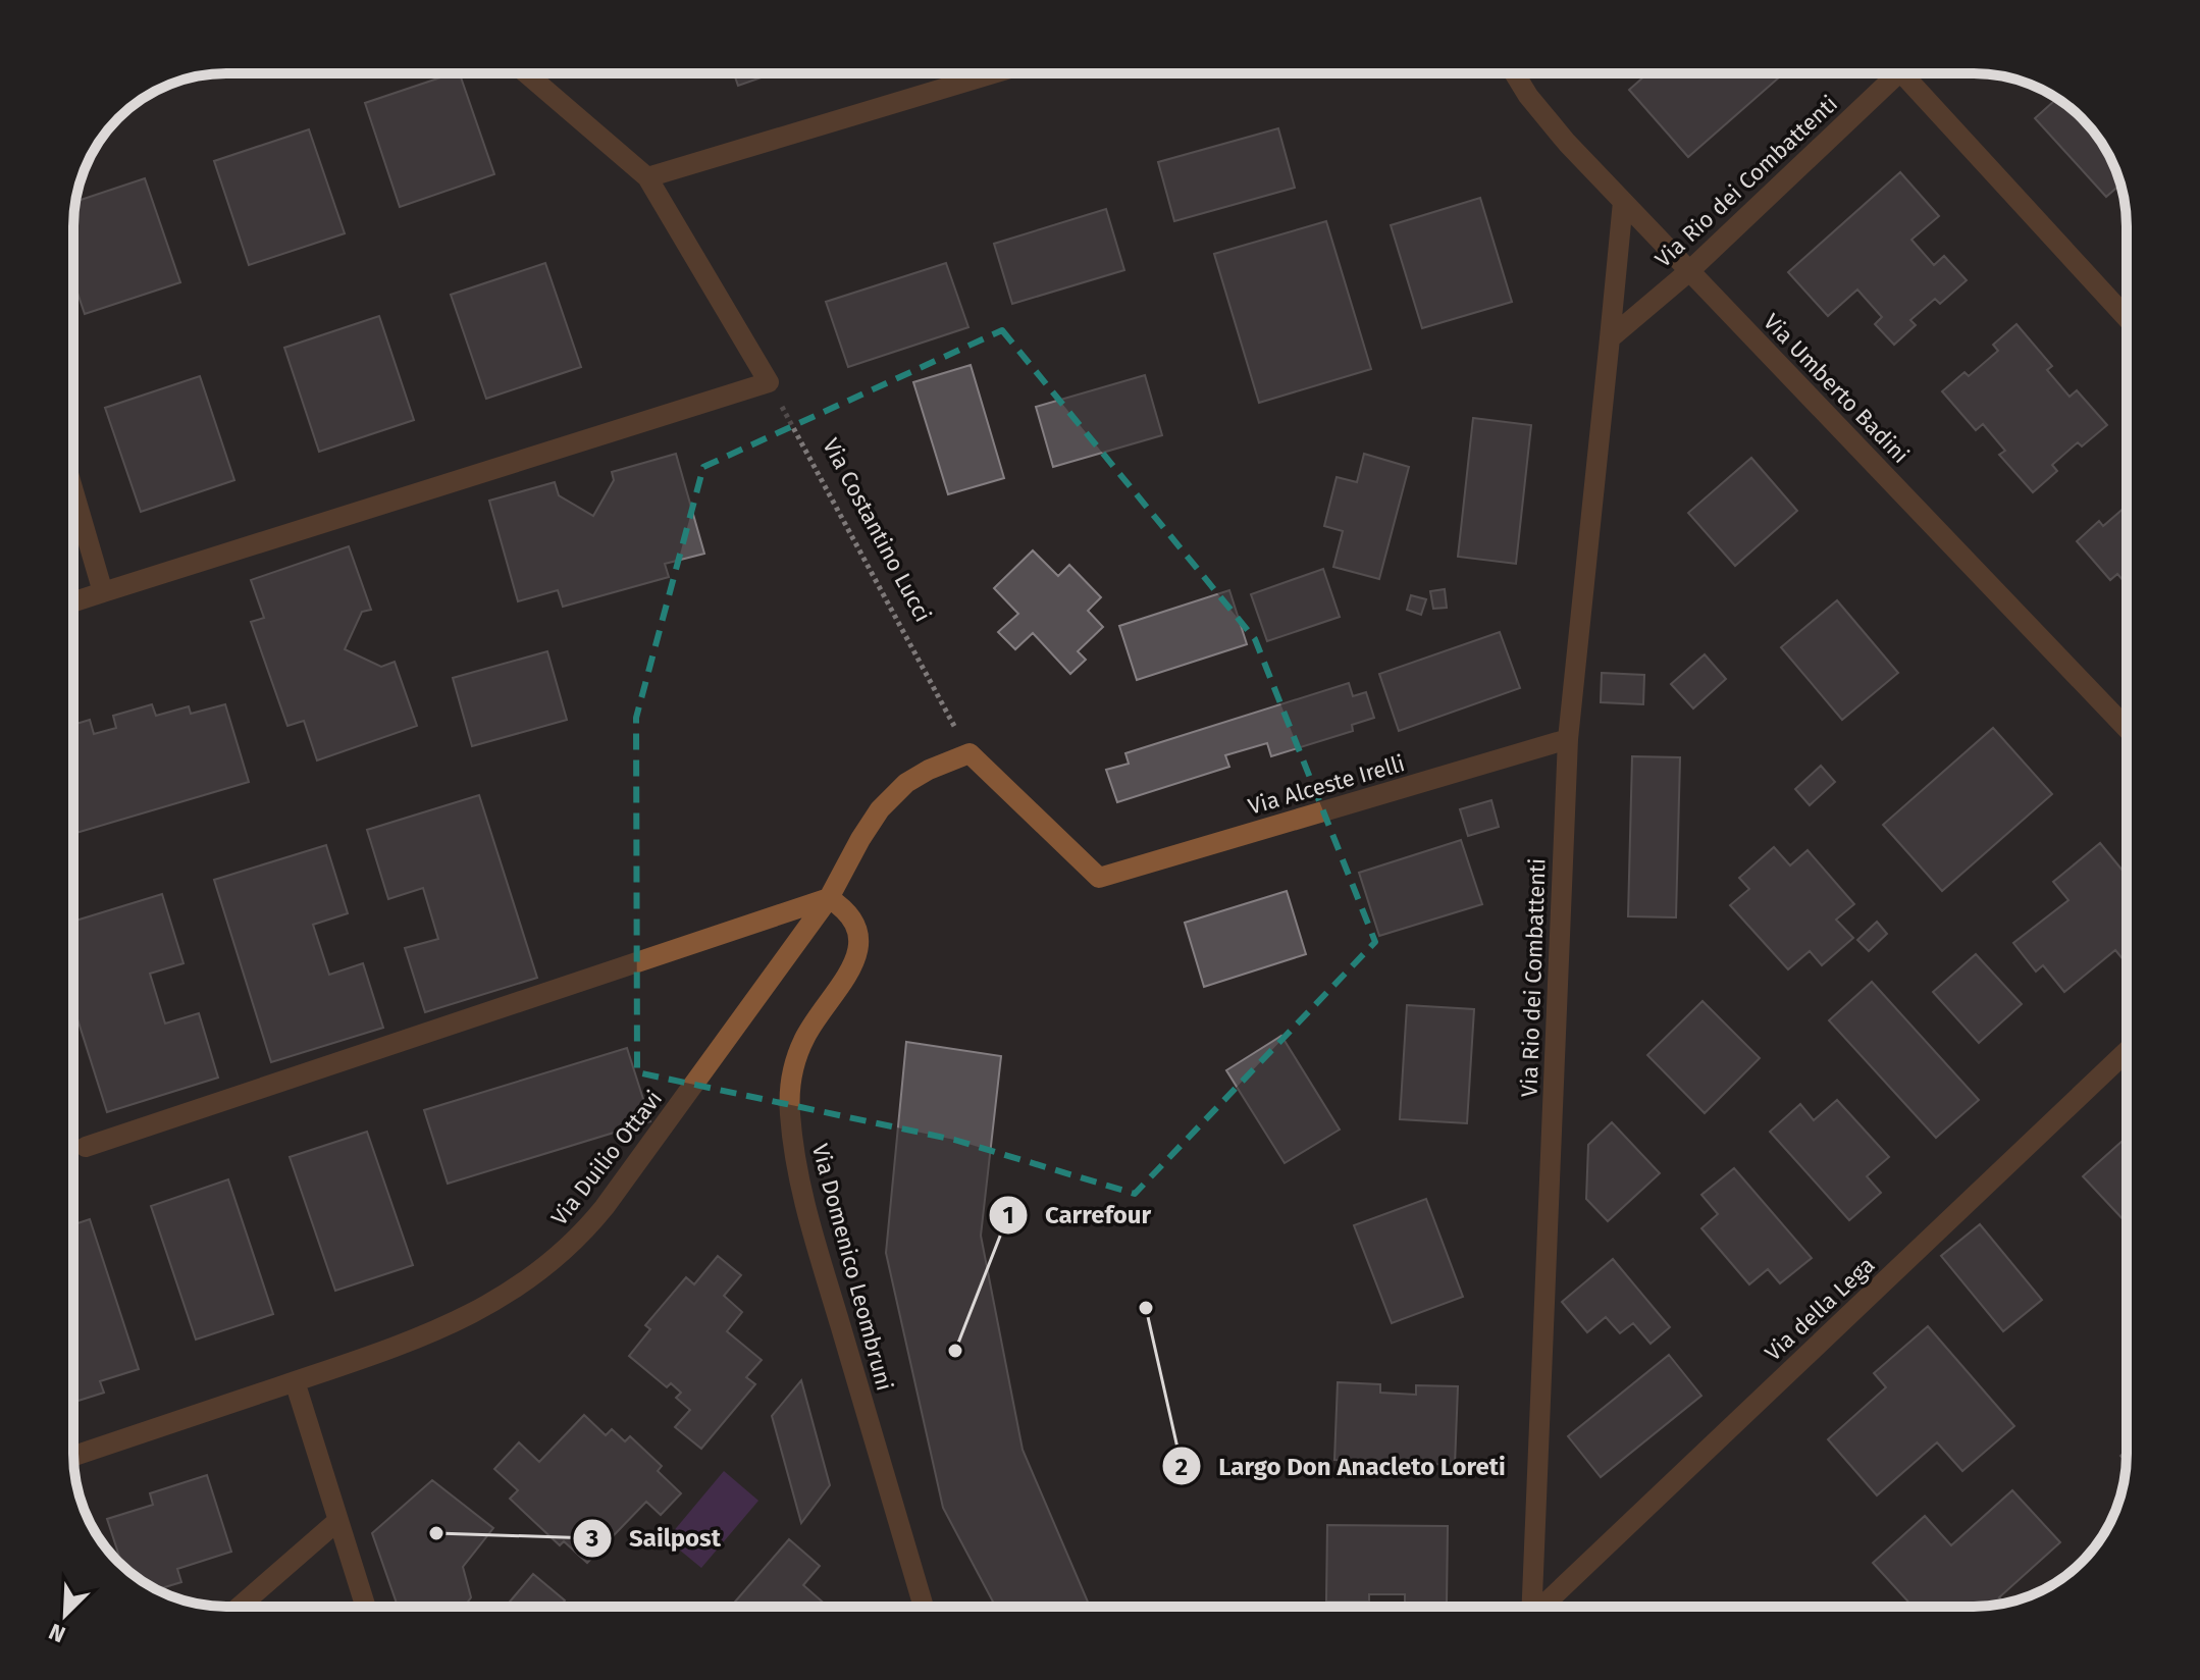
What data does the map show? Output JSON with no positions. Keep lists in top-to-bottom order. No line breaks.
{"streets":{"street":["Via Rio dei Combattenti","Via Umberto Badini","Via Alceste Irelli","Via Duilio Ottavi","Via Domenico Leombruni","Via della Lega"],"path":["Via Costantino Lucci"]},"crossings":[["Via Rio dei Combattenti","Via Umberto Badini"],["Via Rio dei Combattenti","Via Alceste Irelli"],["Via Costantino Lucci","Via Alceste Irelli"],["Via Costantino Lucci","Via Duilio Ottavi"],["Via Alceste Irelli","Via Duilio Ottavi"],["Via Duilio Ottavi","Via Domenico Leombruni"]],"places":["Largo Don Anacleto Loreti","Carrefour","Sailpost"],"north":"bottom left"}
